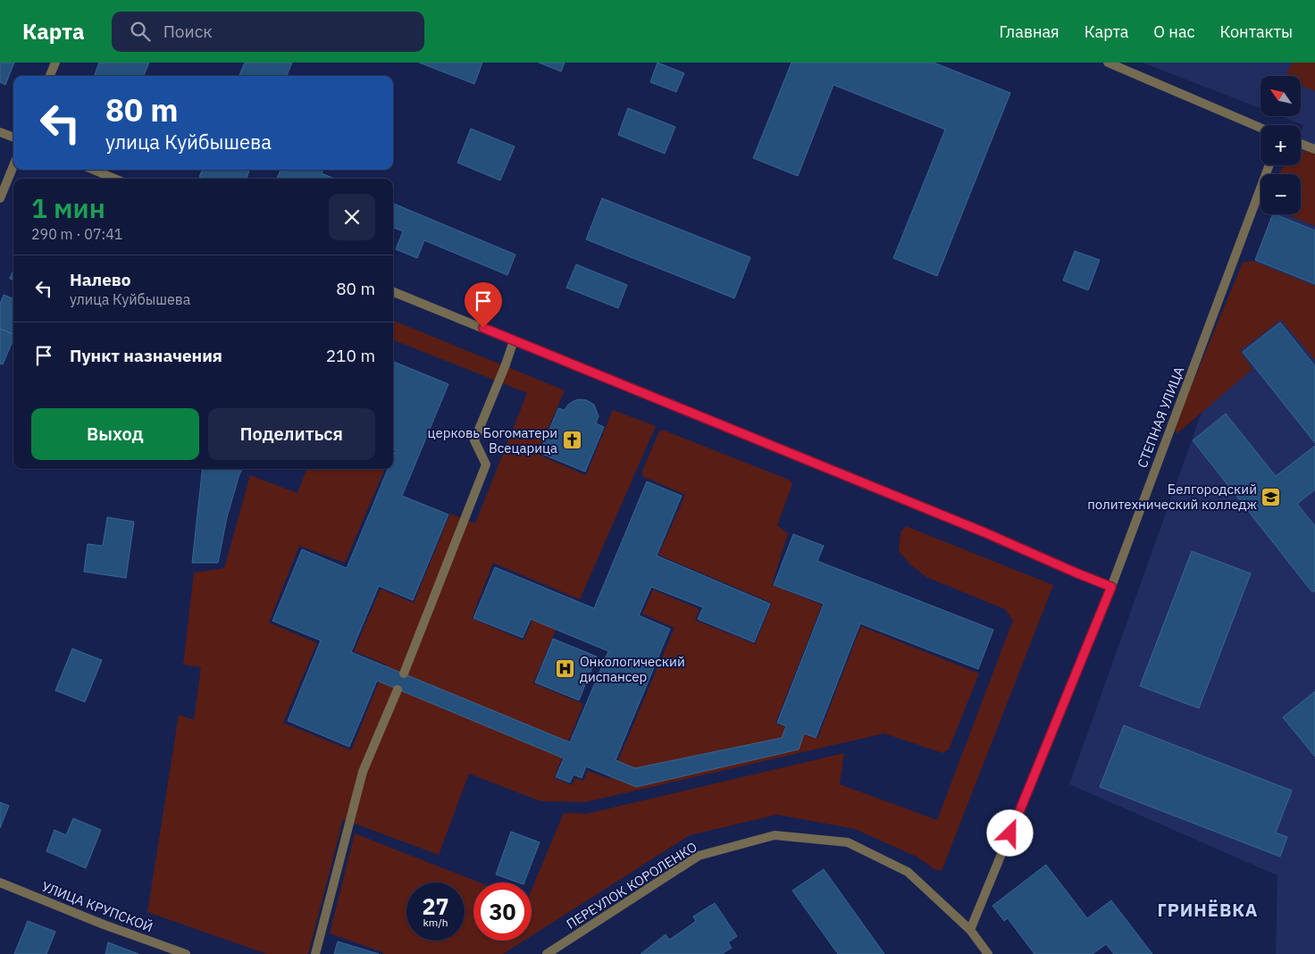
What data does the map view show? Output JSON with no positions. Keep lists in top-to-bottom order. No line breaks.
{"streets":{"street":["СТЕПНАЯ УЛИЦА","ПЕРЕУЛОК КОРОЛЕНКО","УЛИЦА КРУПСКОЙ"]},"crossings":[["СТЕПНАЯ УЛИЦА","ПЕРЕУЛОК КОРОЛЕНКО"]],"districts":["ГРИНЁВКА"],"places":{"church":["церковь Богоматери Всецарица"],"school or university":["Белгородский политехнический колледж"],"hospital":["Онкологический диспансер"]},"north":"top left","page":{"header":"Карта","search":"Поиск","nav":["Главная","Карта","О нас","Контакты"],"map_buttons":["+","−"],"turn":["80 m","улица Куйбышева"],"heading":["1 мин","290 m · 07:41"],"list":[{"name":"Налево","note":"улица Куйбышева","value":"80 m"},{"name":"Пункт назначения","value":"210 m"}],"buttons":["Выход","Поделиться"],"speed":"27 km/h","limit":"30"}}
